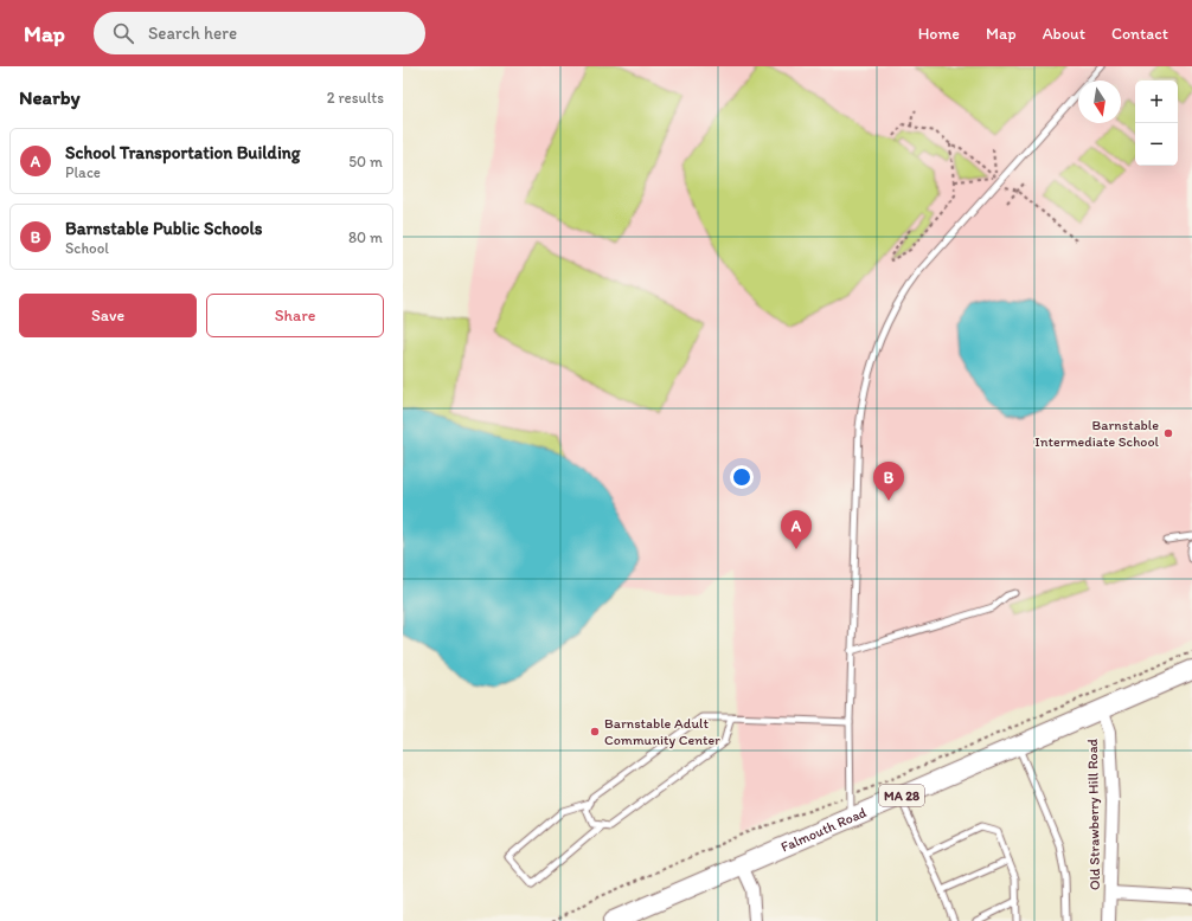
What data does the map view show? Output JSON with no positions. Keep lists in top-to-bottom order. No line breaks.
{"streets":{"main road":["MA 28","Falmouth Road"],"street":["Old Strawberry Hill Road"]},"crossings":[["Old Strawberry Hill Road","Falmouth Road"]],"places":["Barnstable Intermediate School","Barnstable Adult Community Center"],"north":"bottom","page":{"header":"Map","search":"Search here","nav":["Home","Map","About","Contact"],"heading":["Nearby","2 results"],"map_buttons":["+","−"],"list":[{"mark":"A","name":"School Transportation Building","note":"Place","value":"50 m"},{"mark":"B","name":"Barnstable Public Schools","note":"School","value":"80 m"}],"buttons":["Save","Share"],"pins":["B","A"]}}
